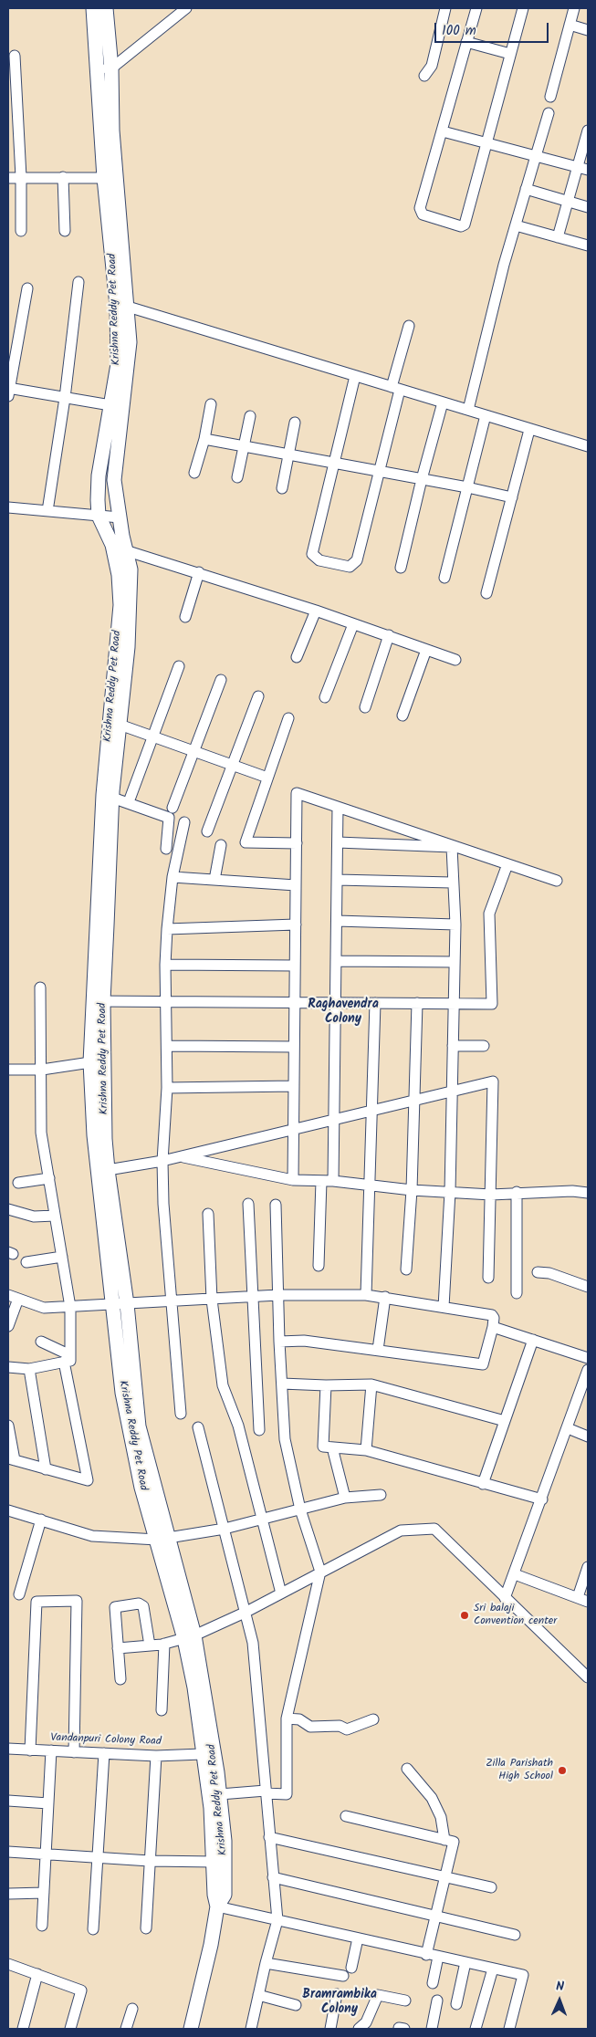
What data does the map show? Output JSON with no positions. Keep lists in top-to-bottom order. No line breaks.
{"streets":{"main road":["Krishna Reddy Pet Road"],"street":["Vandanpuri Colony Road"]},"crossings":[["Krishna Reddy Pet Road","Vandanpuri Colony Road"]],"districts":["Raghavendra Colony","Bramrambika Colony"],"places":["Sri balaji Convention center","Zilla Parishath High School"],"scale_bar":"100 m","north":"top"}
